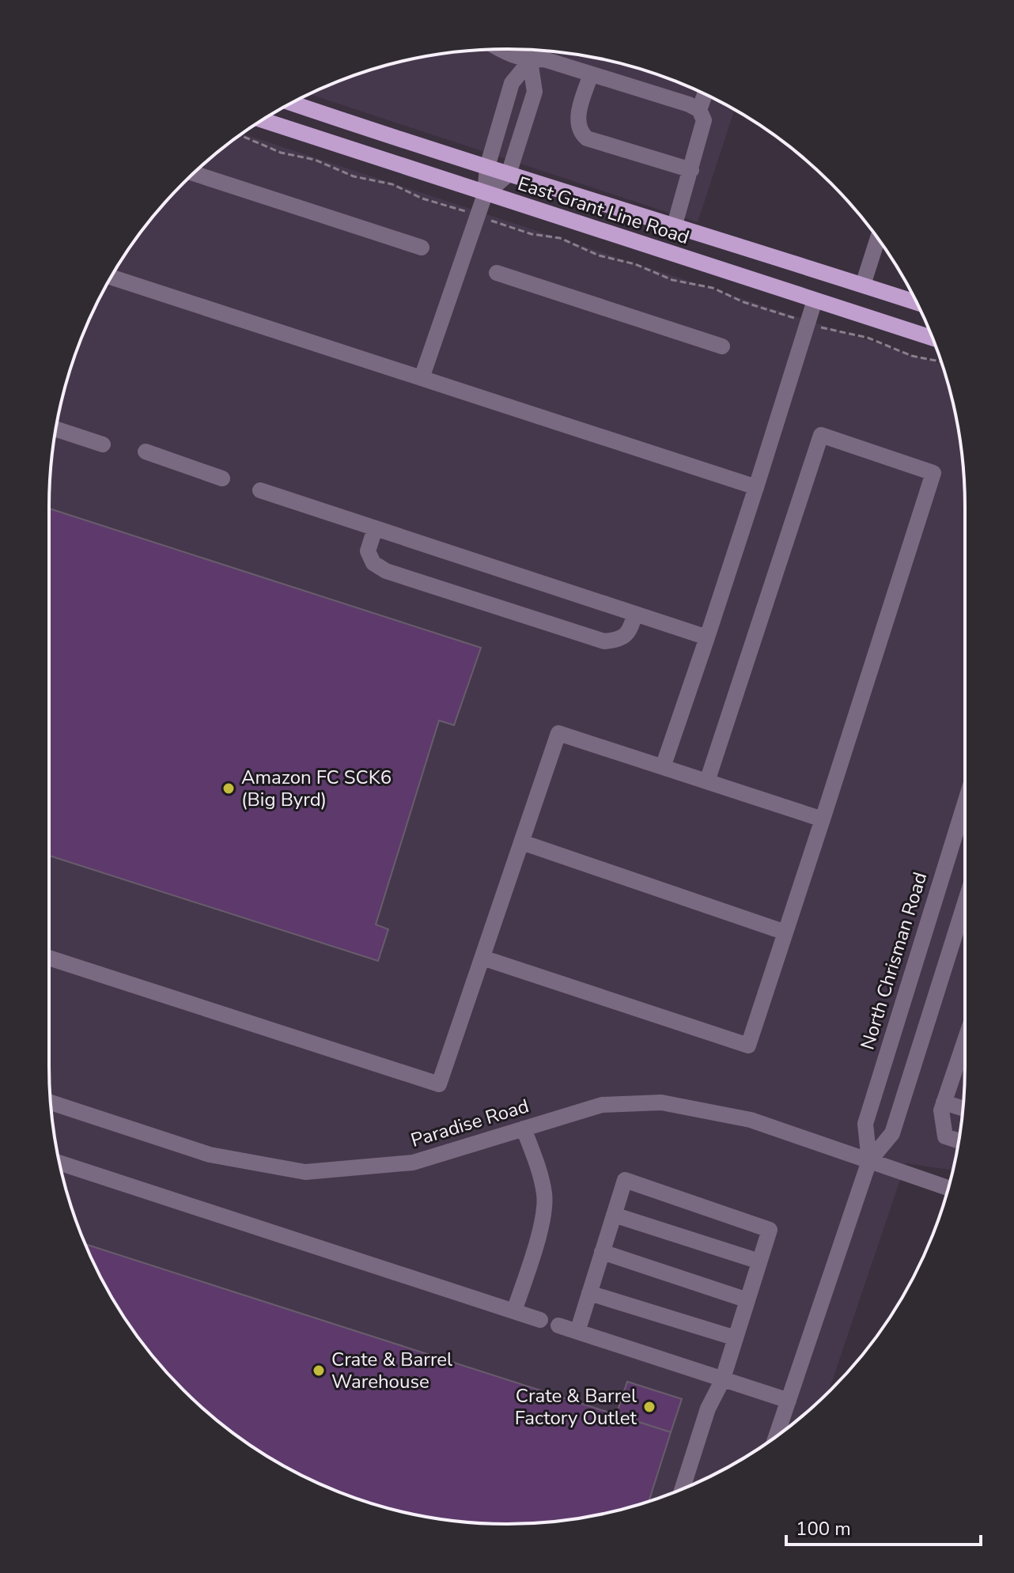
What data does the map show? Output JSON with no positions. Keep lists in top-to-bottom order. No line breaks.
{"streets":{"main road":["East Grant Line Road"],"street":["North Chrisman Road","Paradise Road"]},"crossings":[["North Chrisman Road","Paradise Road"]],"places":["Amazon FC SCK6 (Big Byrd)","Crate & Barrel Warehouse","Crate & Barrel Factory Outlet"],"scale_bar":"100 m"}
